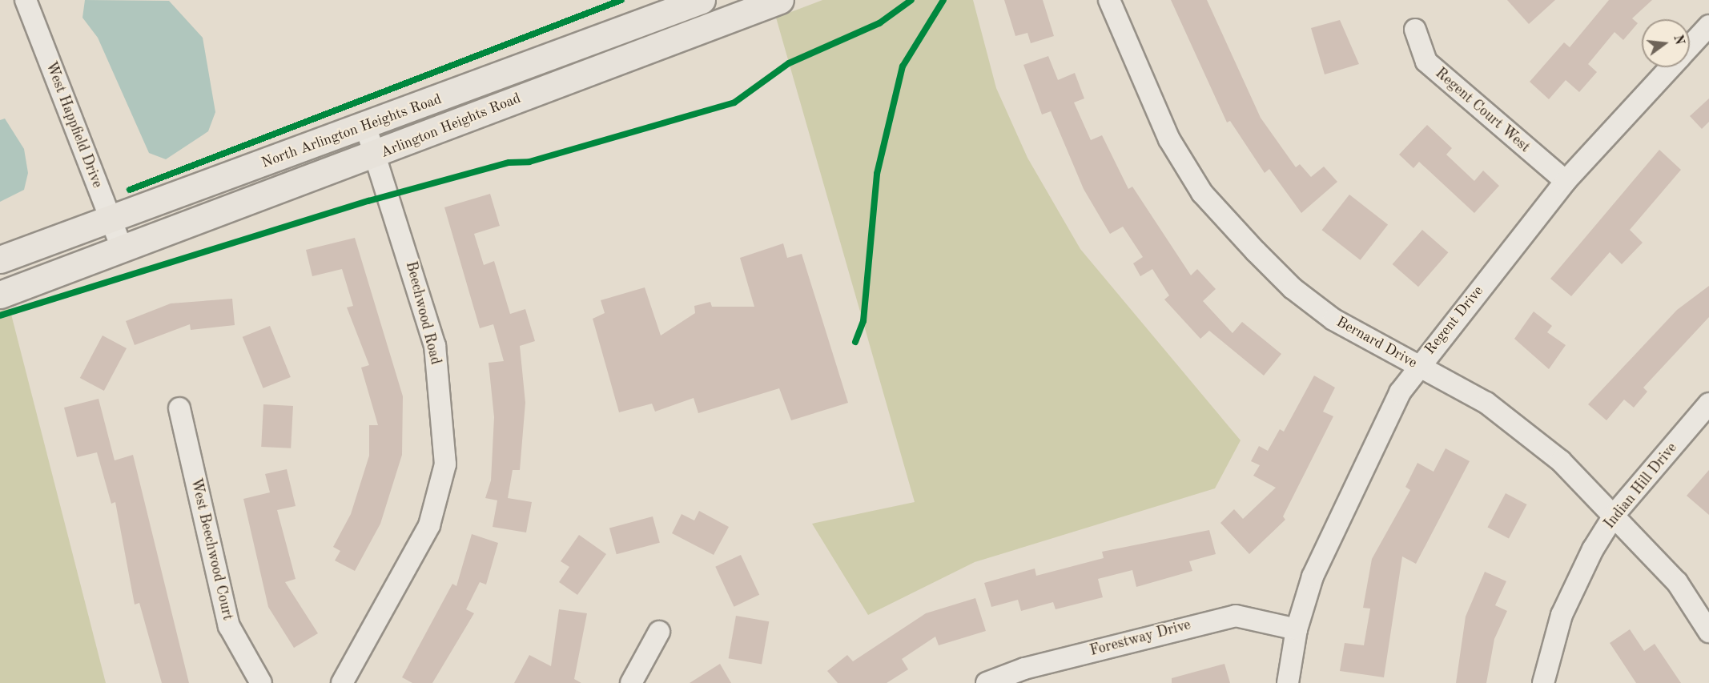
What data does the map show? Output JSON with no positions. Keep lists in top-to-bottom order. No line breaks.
{"streets":{"main road":["Arlington Heights Road","North Arlington Heights Road"],"street":["Regent Court West","West Happfield Drive","Beechwood Road","Regent Drive","Bernard Drive","Indian Hill Drive","West Beechwood Court","Forestway Drive"]},"crossings":[["Regent Court West","Regent Drive"],["West Happfield Drive","Arlington Heights Road"],["West Happfield Drive","North Arlington Heights Road"],["Arlington Heights Road","Beechwood Road"],["North Arlington Heights Road","Beechwood Road"],["Regent Drive","Bernard Drive"],["Regent Drive","Forestway Drive"],["Bernard Drive","Indian Hill Drive"]],"north":"right"}
